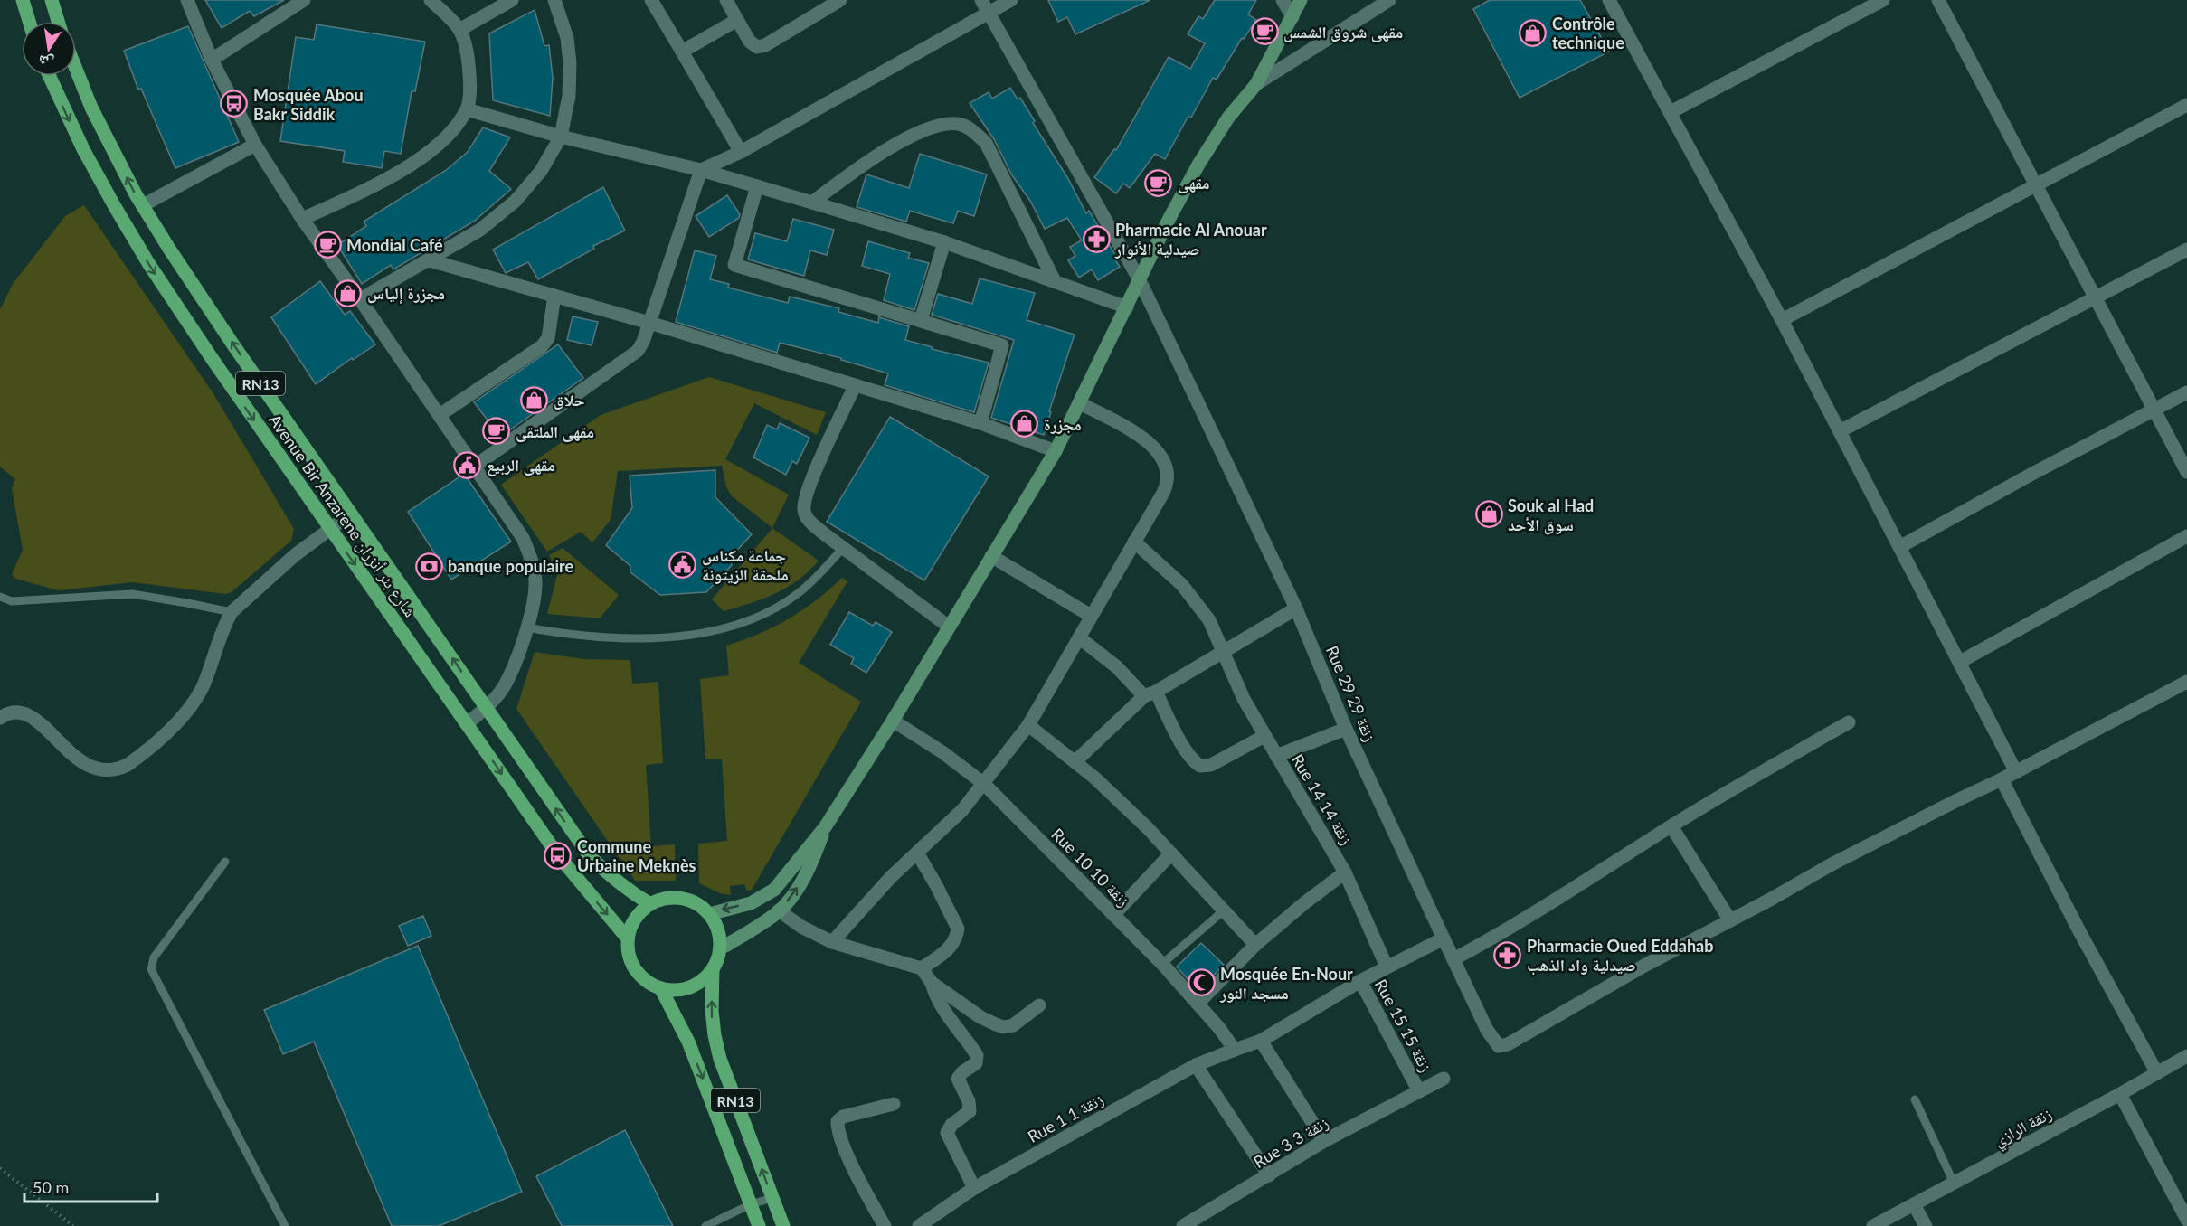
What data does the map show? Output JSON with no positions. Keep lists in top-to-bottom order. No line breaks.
{"streets":{"main road":["RN13","Avenue Bir Anzarene شارع بئر أنزران"],"street":["Rue 29 زنقة 29","Rue 14 زنقة 14","Rue 10 زنقة 10","Rue 15 زنقة 15","Rue 1 زنقة 1","زنقة الرازي","Rue 3 زنقة 3"]},"crossings":[["RN13","Avenue Bir Anzarene شارع بئر أنزران"],["Rue 29 زنقة 29","Rue 1 زنقة 1"],["Rue 14 زنقة 14","Rue 1 زنقة 1"],["Rue 10 زنقة 10","Rue 1 زنقة 1"],["Rue 15 زنقة 15","Rue 1 زنقة 1"],["Rue 15 زنقة 15","Rue 3 زنقة 3"]],"places":{"cafe":["مقهى شروق الشمس","مقهى","Mondial Café","مقهى الملتقى"],"shop":["Contrôle technique","مجزرة إلياس","حلاق","مجزرة","Souk al Had سوق الأحد"],"bus stop":["Mosquée Abou Bakr Siddik","Commune Urbaine Meknès"],"pharmacy":["Pharmacie Al Anouar صيدلية الأنوار","Pharmacie Oued Eddahab صيدلية واد الذهب"],"public building":["مقهى الربيع","جماعة مكناس ملحقة الزيتونة"],"bank":["banque populaire"],"mosque":["Mosquée En-Nour مسجد النور"]},"scale_bar":"50 m","north":"bottom"}
